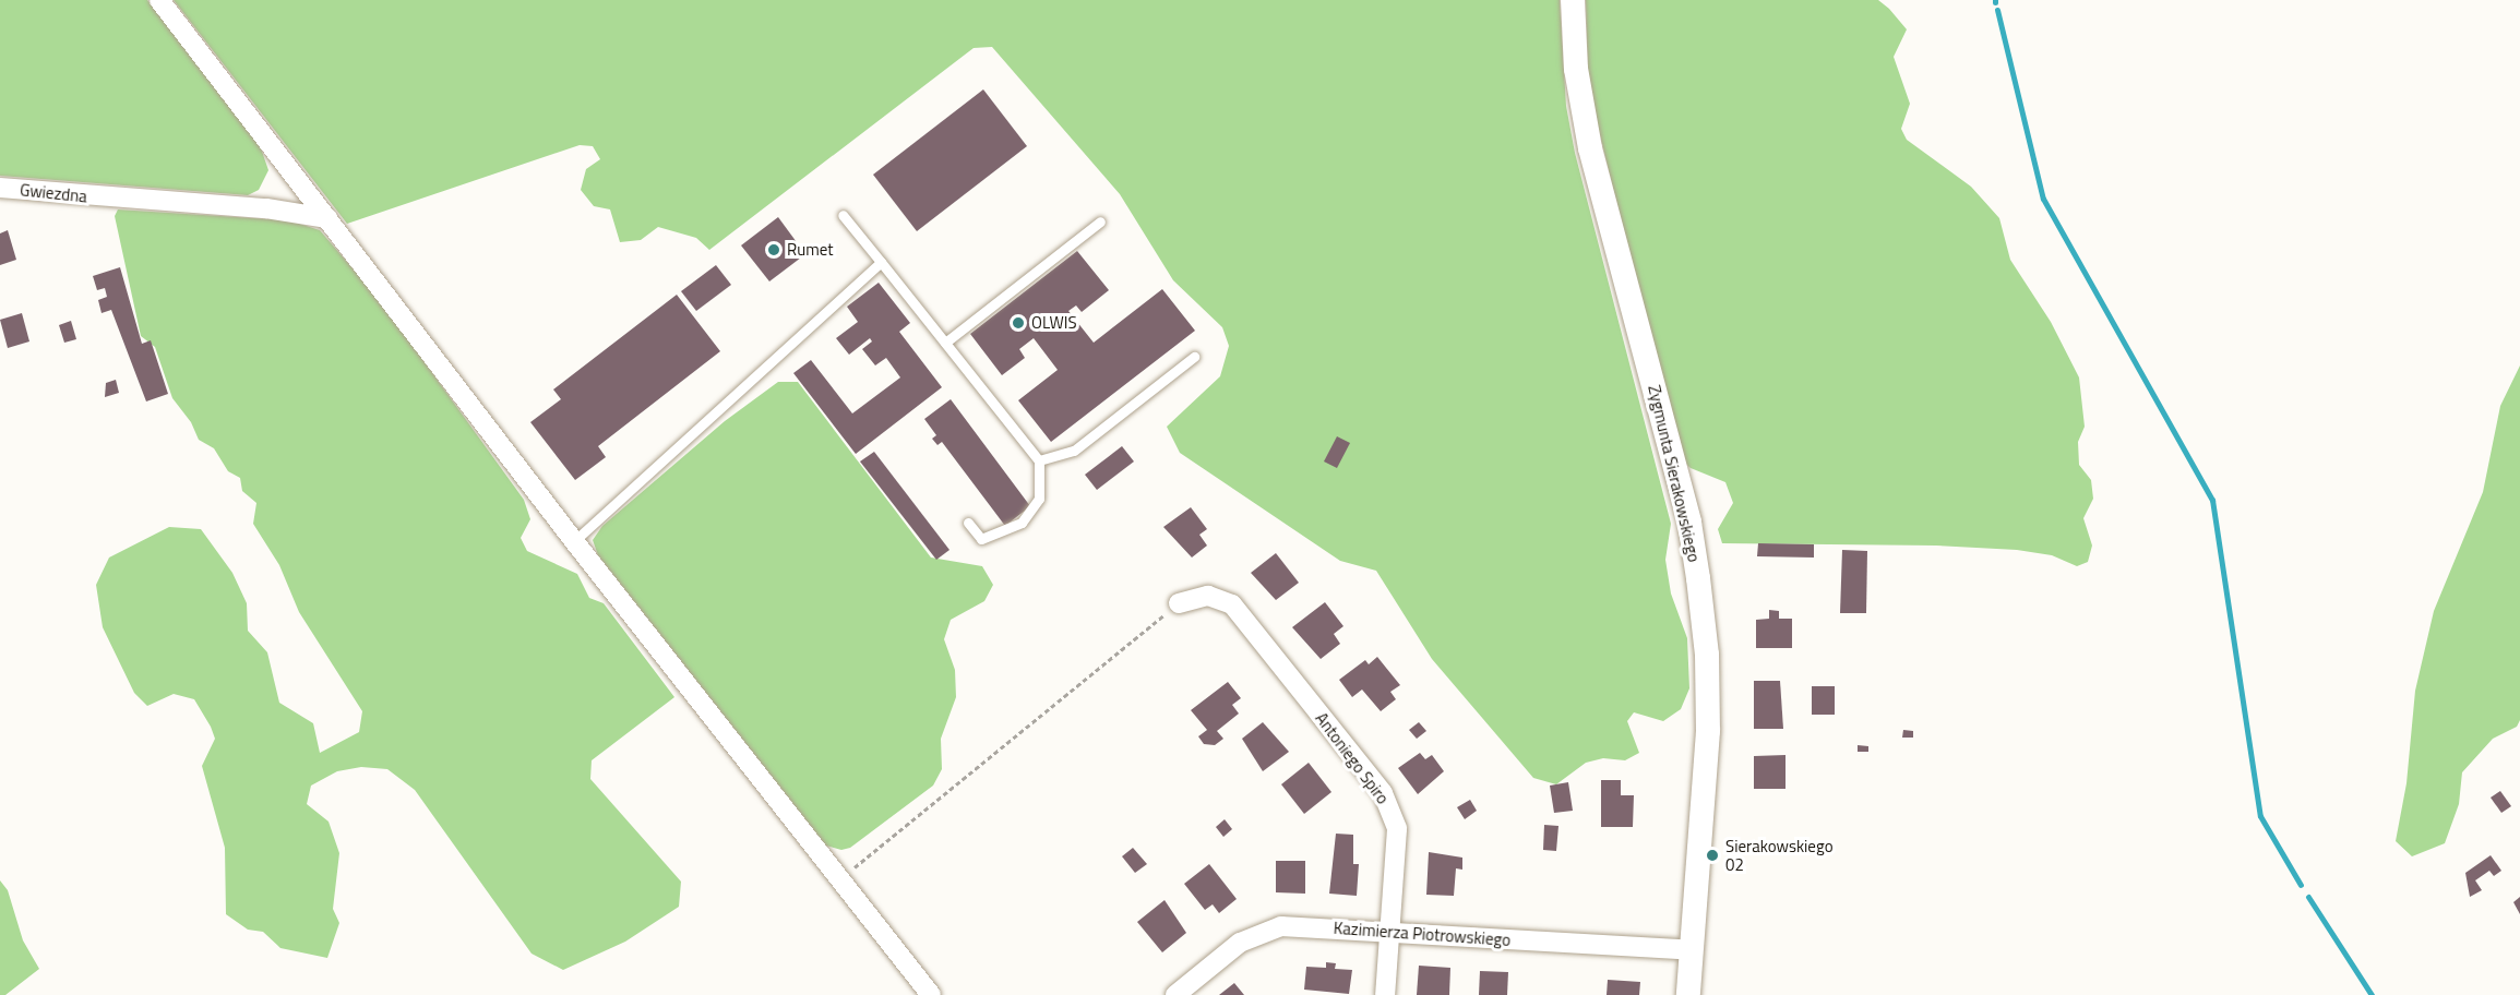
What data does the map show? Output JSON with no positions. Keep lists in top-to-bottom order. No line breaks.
{"streets":{"street":["Gwiezdna","Zygmunta Sierakowskiego","Antoniego Spiro","Kazimierza Piotrowskiego"]},"crossings":[["Zygmunta Sierakowskiego","Kazimierza Piotrowskiego"],["Antoniego Spiro","Kazimierza Piotrowskiego"]],"places":["Rumet","OLWIS","Sierakowskiego 02"]}
